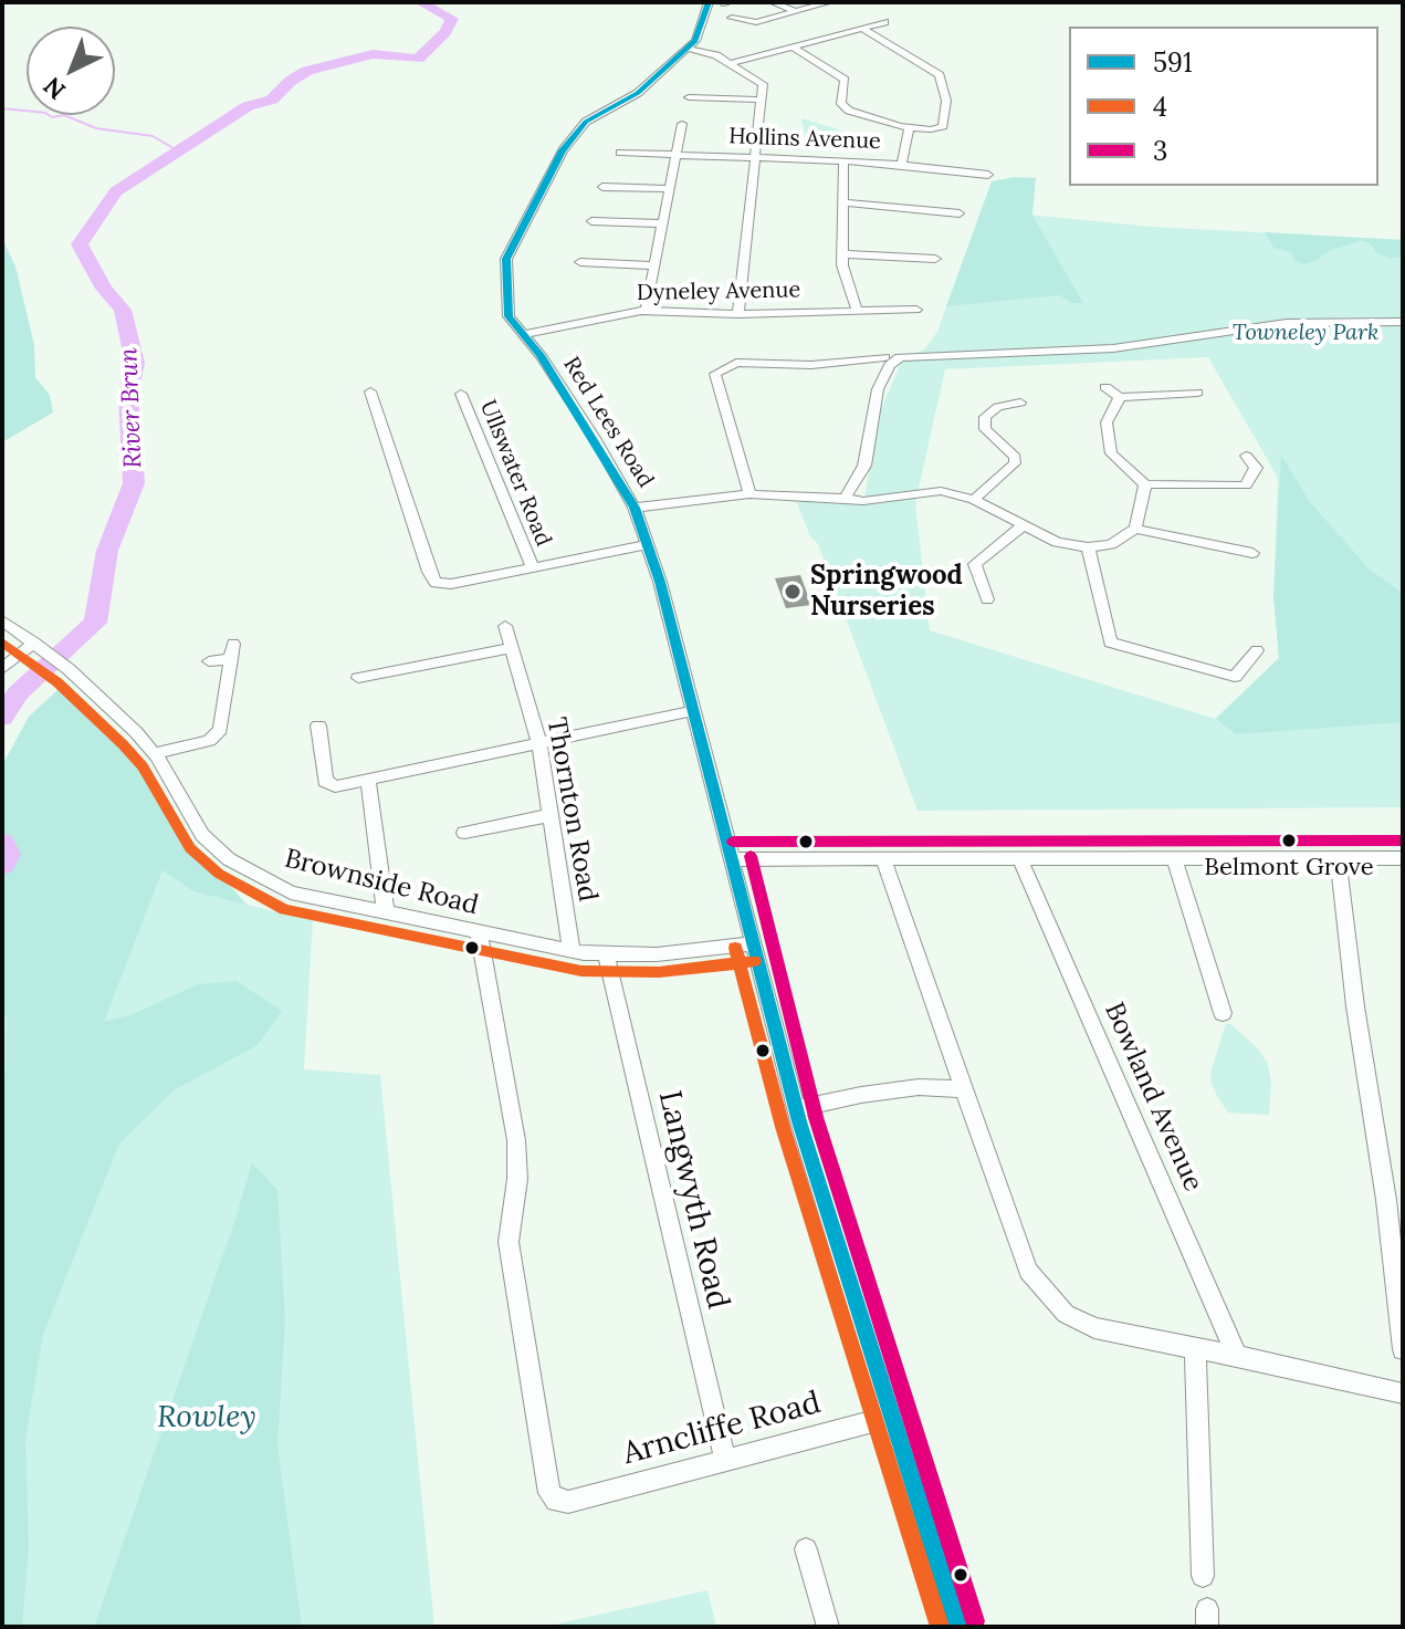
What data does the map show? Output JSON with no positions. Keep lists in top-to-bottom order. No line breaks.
{"streets":{"street":["Hollins Avenue","Dyneley Avenue","Red Lees Road","Ullswater Road","Thornton Road","Brownside Road","Bowland Avenue","Langwyth Road","Arncliffe Road"]},"crossings":[["Dyneley Avenue","Red Lees Road"],["Red Lees Road","Brownside Road"],["Red Lees Road","Arncliffe Road"],["Thornton Road","Brownside Road"],["Brownside Road","Langwyth Road"],["Brownside Road","Arncliffe Road"],["Langwyth Road","Arncliffe Road"]],"water":["River Brun"],"parks":["Towneley Park","Rowley"],"places":["Springwood Nurseries","Belmont Grove"],"lines":["transit line 591","transit line 4","transit line 3"],"legend":["591","4","3"],"north":"bottom left"}
